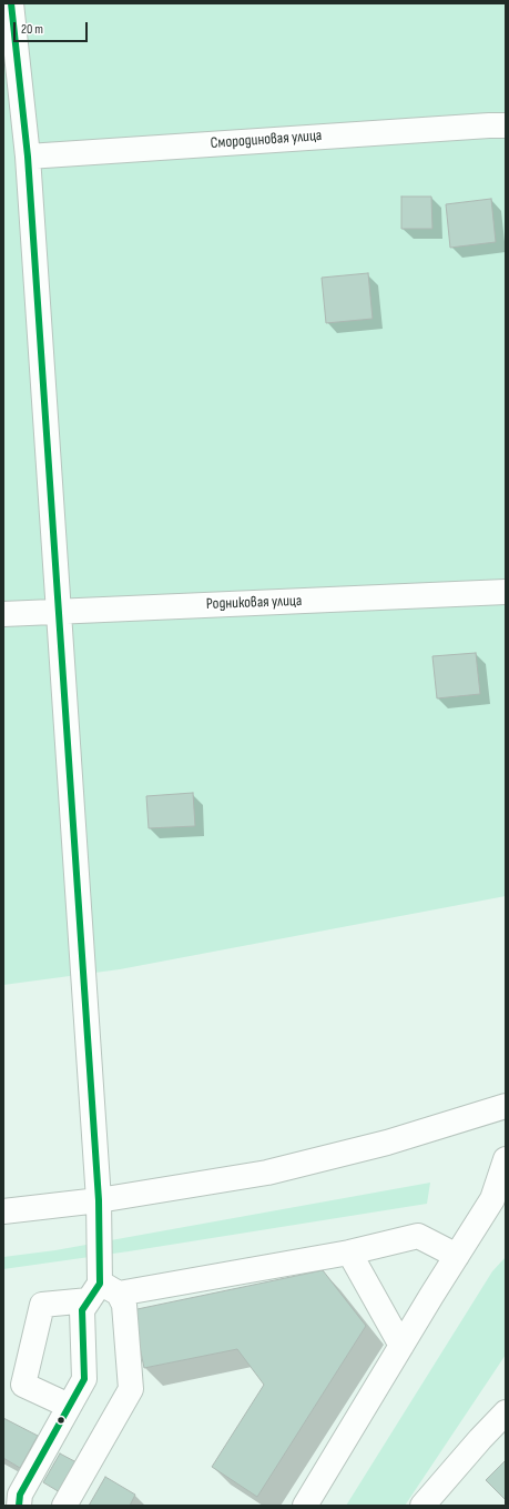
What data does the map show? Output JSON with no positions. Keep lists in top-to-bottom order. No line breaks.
{"streets":{"street":["Смородиновая улица","Родниковая улица"]},"scale_bar":"20 m"}
